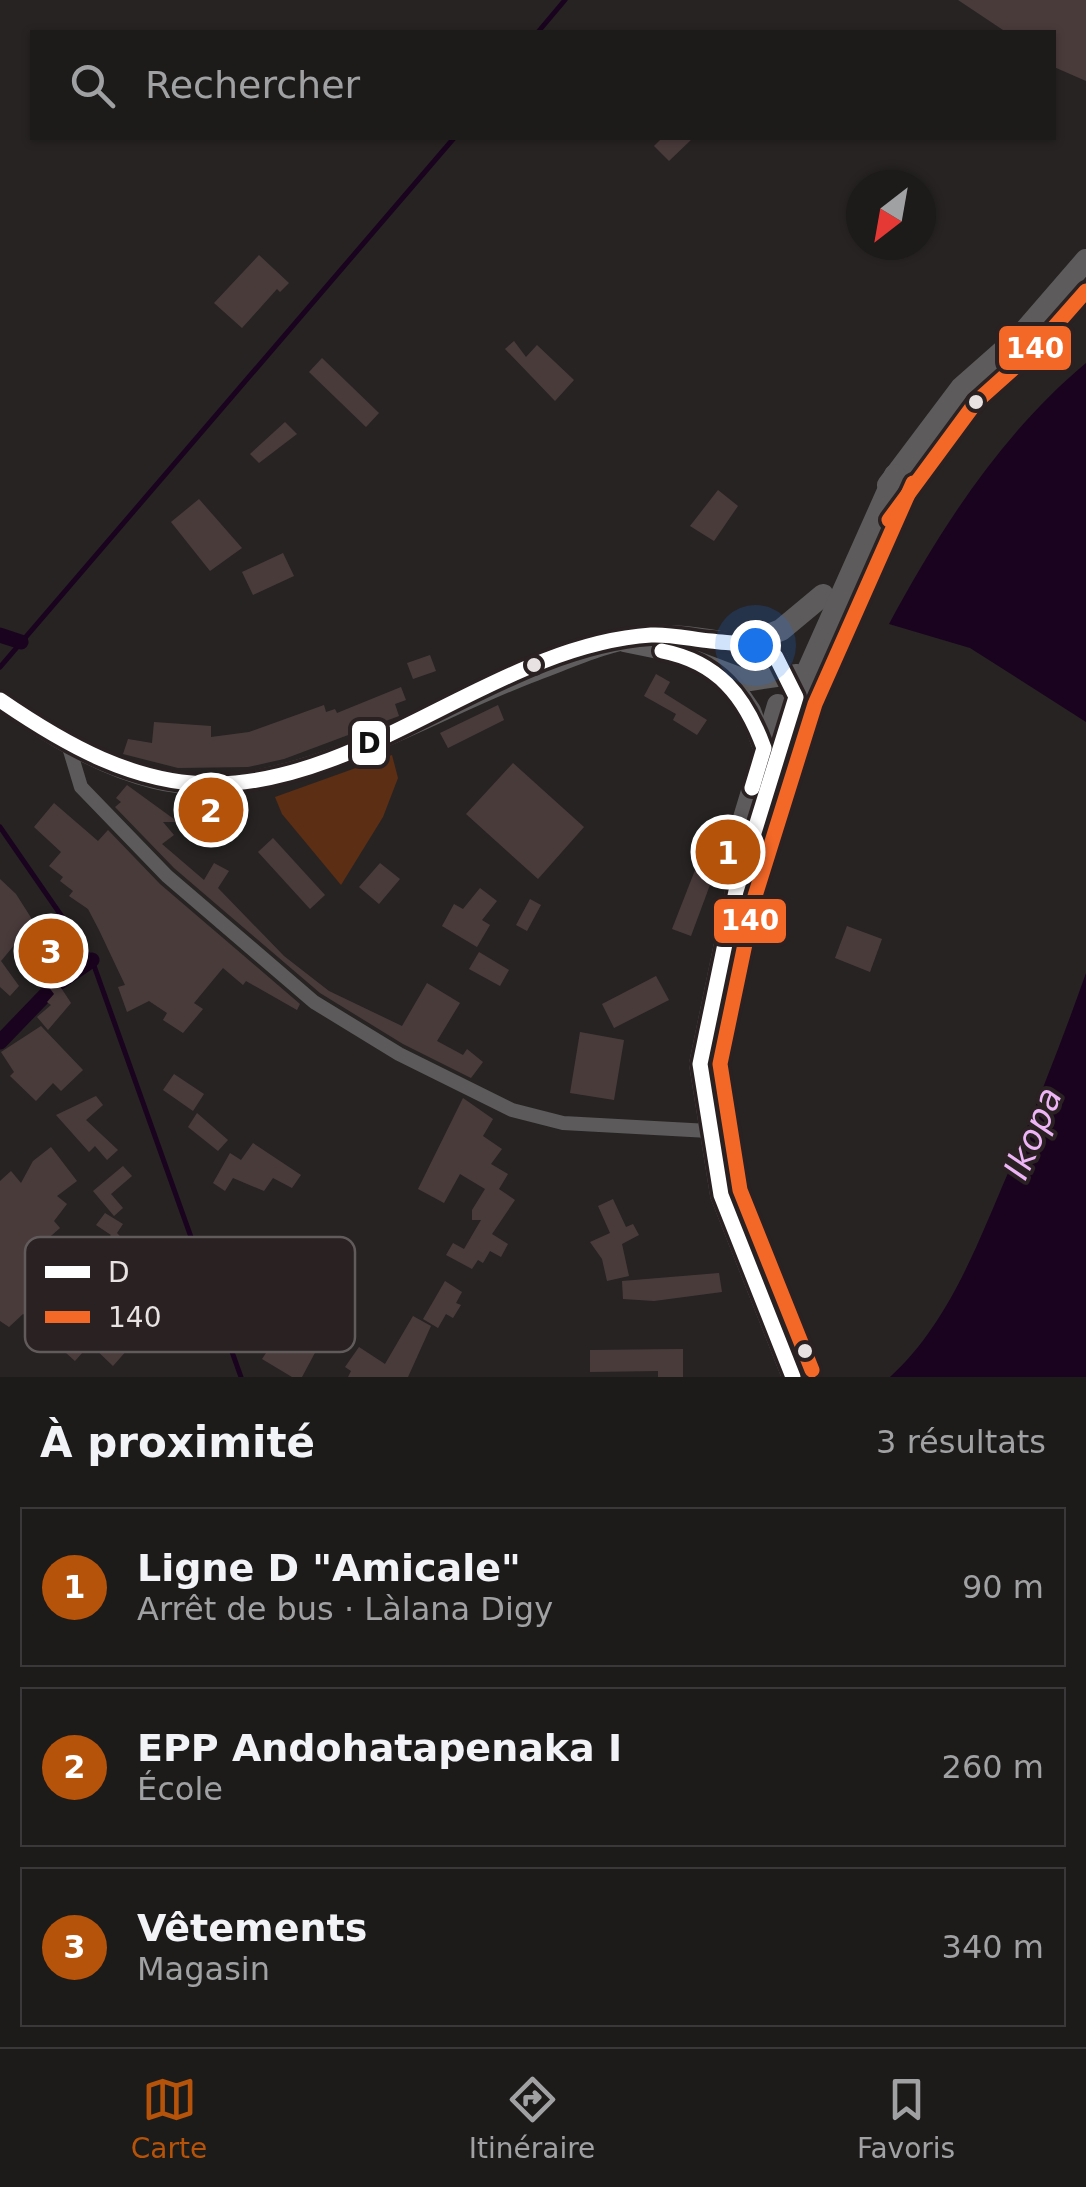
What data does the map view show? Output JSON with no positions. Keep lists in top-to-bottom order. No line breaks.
{"water":["Ikopa"],"lines":["transit line 140","transit line D"],"legend":["D","140"],"north":"bottom left","page":{"search":"Rechercher","pins":["2","1","3"],"heading":["À proximité","3 résultats"],"list":[{"mark":"1","name":"Ligne D \"Amicale\"","note":"Arrêt de bus · Làlana Digy","value":"90 m"},{"mark":"2","name":"EPP Andohatapenaka I","note":"École","value":"260 m"},{"mark":"3","name":"Vêtements","note":"Magasin","value":"340 m"}],"nav":["Carte","Itinéraire","Favoris"]}}
